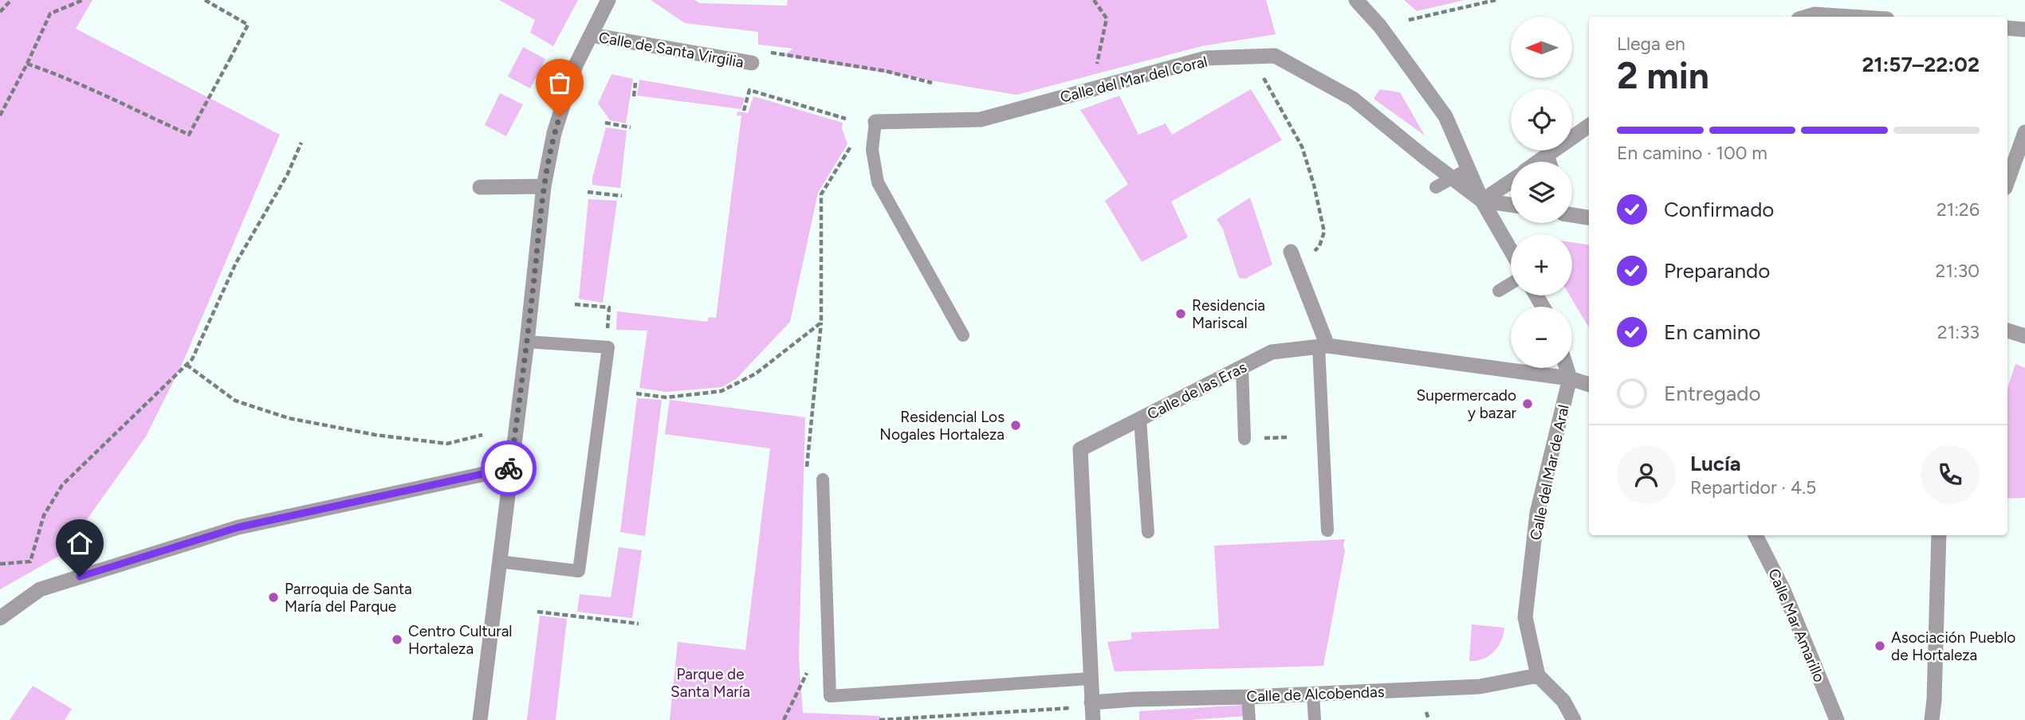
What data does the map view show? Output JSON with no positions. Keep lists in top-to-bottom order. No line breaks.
{"streets":{"street":["Calle de Santa Virgilia","Calle del Mar del Coral","Calle de las Eras","Calle del Mar de Aral","Calle Mar Amarillo","Calle de Alcobendas"]},"crossings":[["Calle de las Eras","Calle del Mar de Aral"],["Calle de las Eras","Calle de Alcobendas"],["Calle del Mar de Aral","Calle de Alcobendas"]],"parks":["Parque de Santa María"],"places":["Residencia Mariscal","Supermercado y bazar","Residencial Los Nogales Hortaleza","Parroquia de Santa María del Parque","Centro Cultural Hortaleza","Asociación Pueblo de Hortaleza"],"north":"left","page":{"map_buttons":["+","−"],"heading":["2 min","Llega en","21:57–22:02"],"panel":["Lucía","Repartidor · 4.5"],"bar":"En camino · 100 m","list":[["Confirmado","21:26"],["Preparando","21:30"],["En camino","21:33"],"Entregado"]}}
